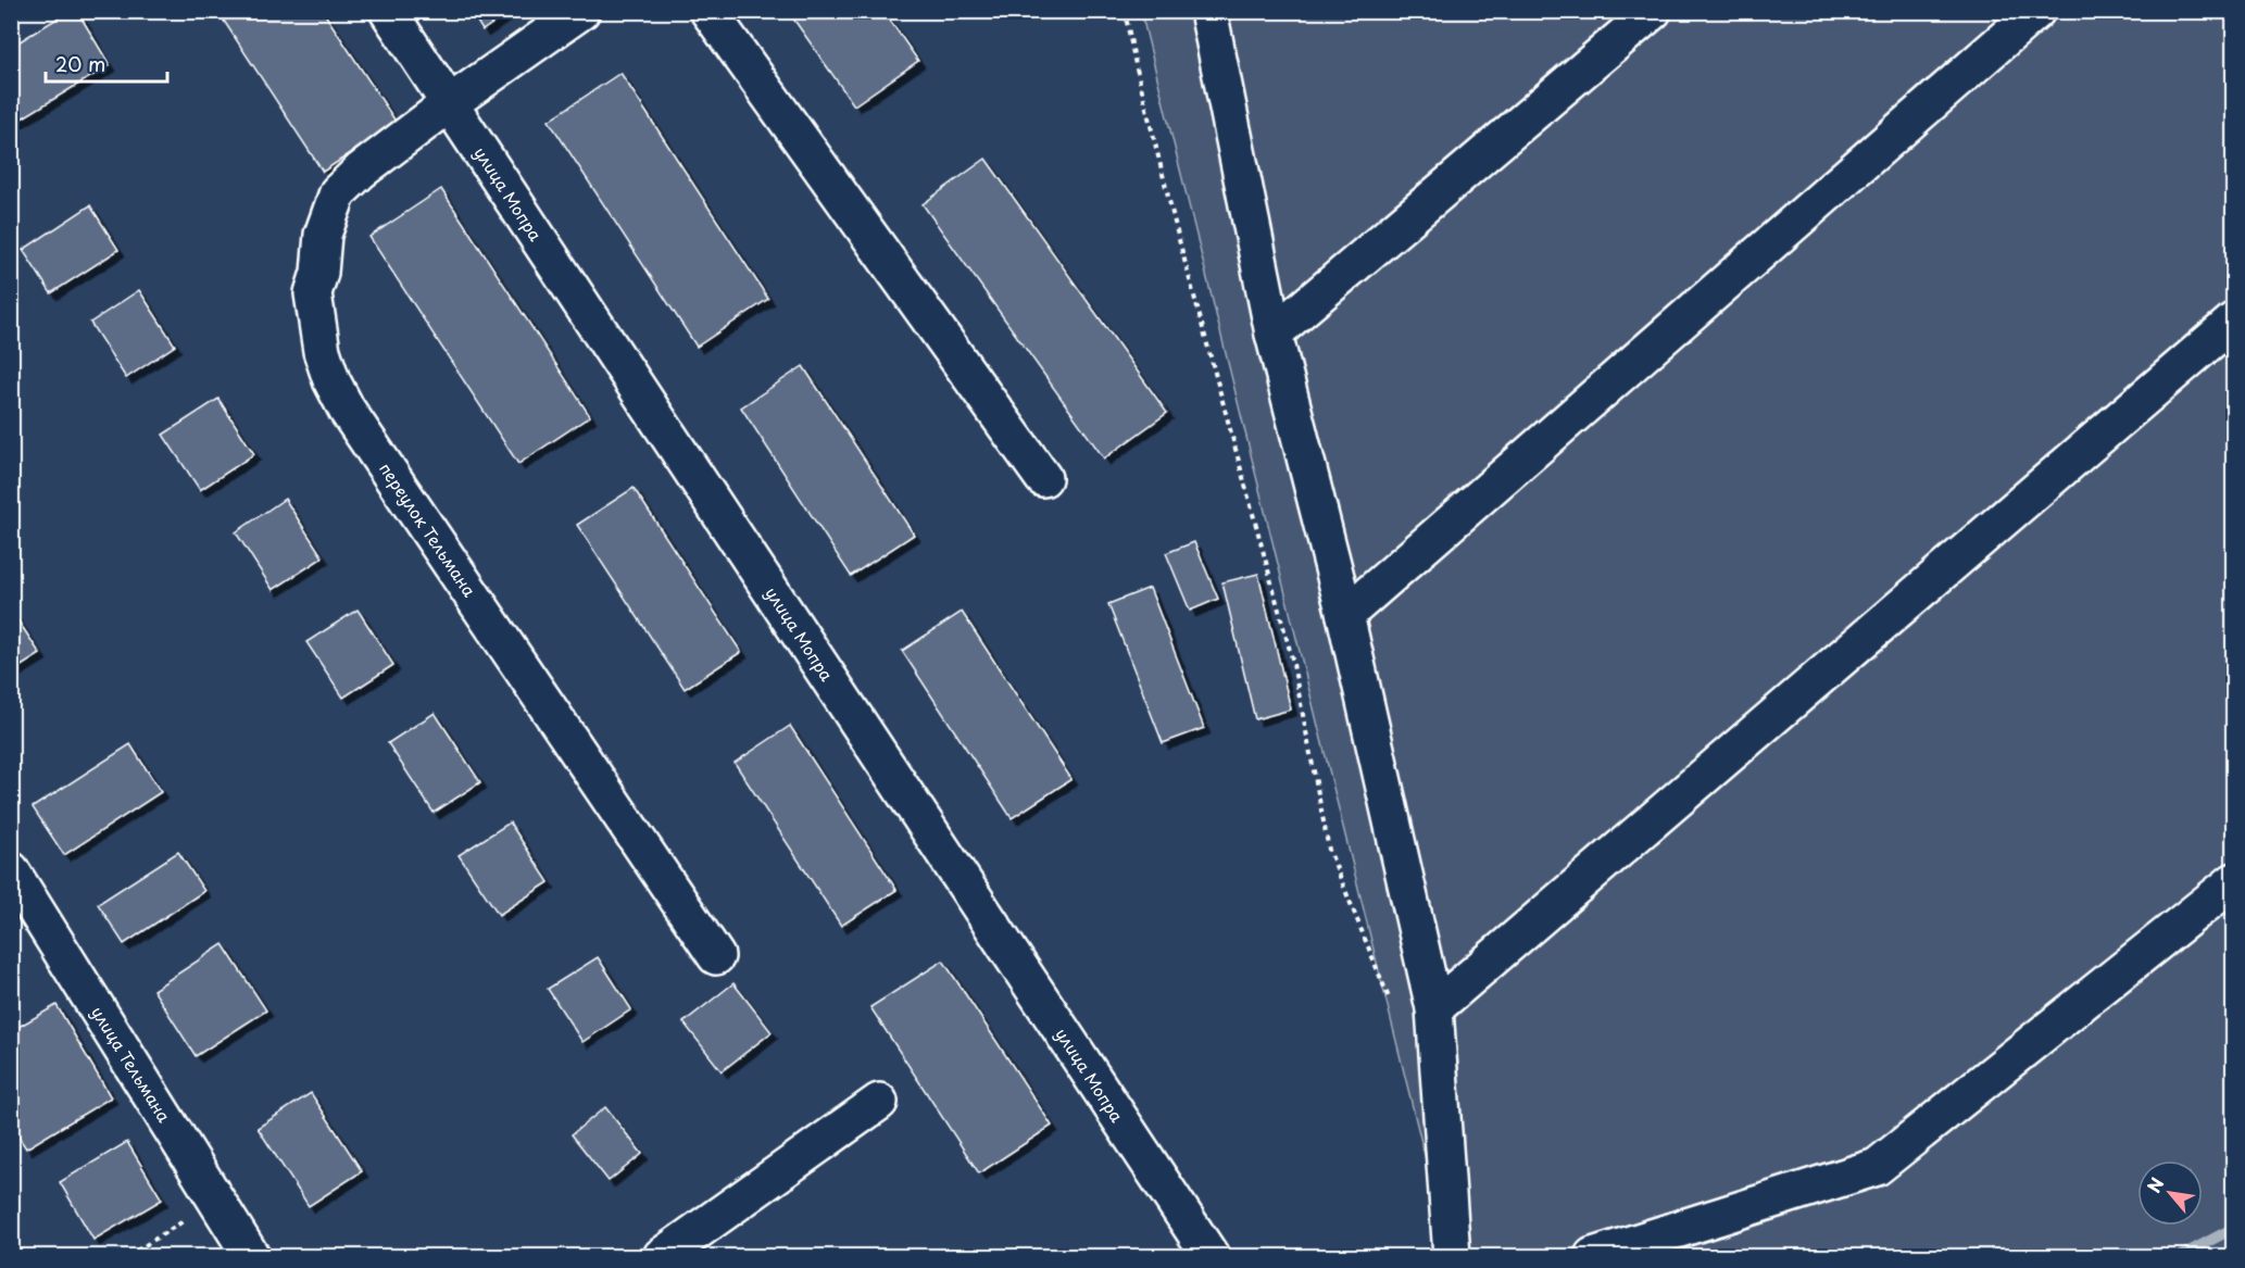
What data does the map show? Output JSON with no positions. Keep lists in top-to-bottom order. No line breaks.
{"streets":{"street":["улица Мопра","переулок Тельмана","улица Тельмана"]},"crossings":[["улица Мопра","переулок Тельмана"]],"scale_bar":"20 m","north":"top left"}
